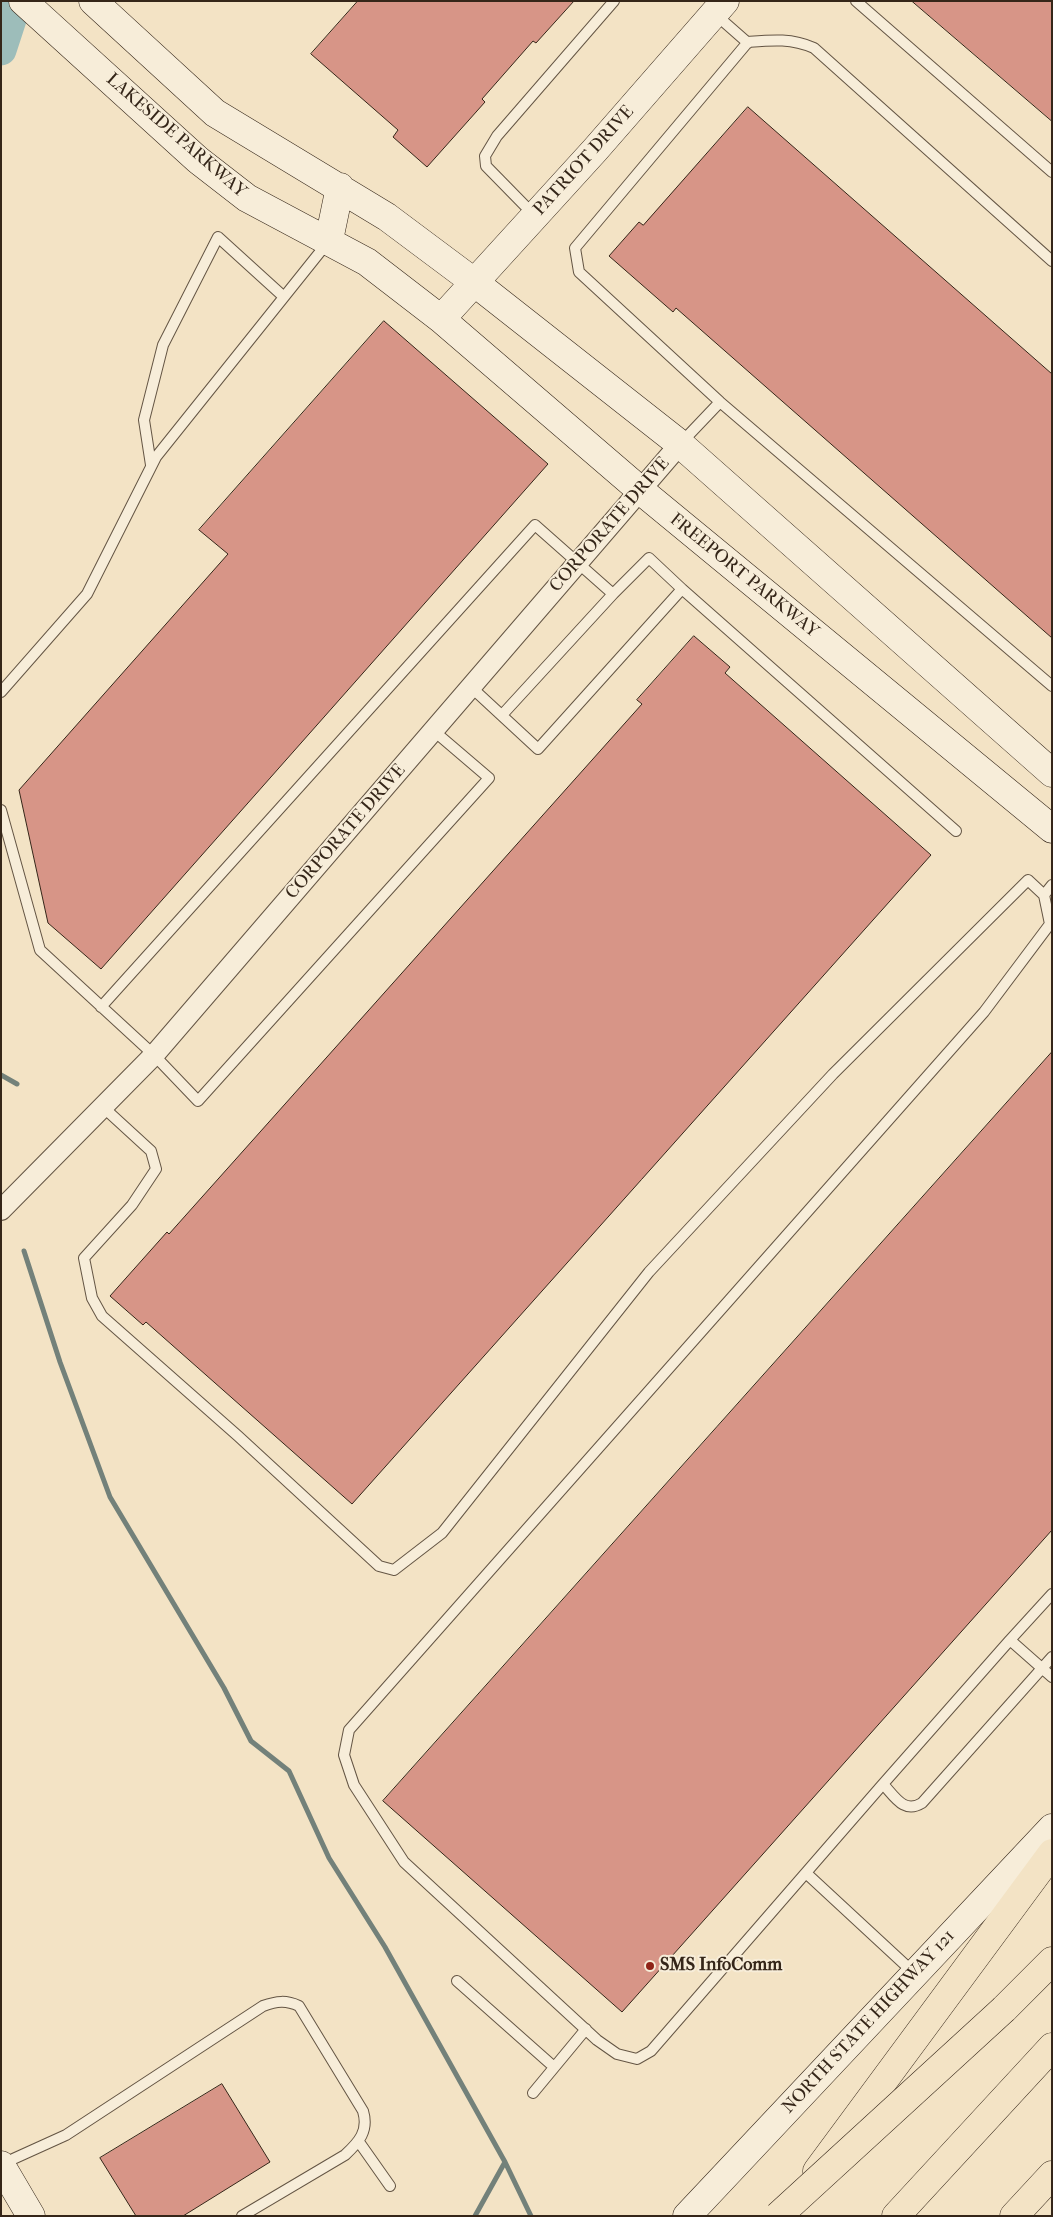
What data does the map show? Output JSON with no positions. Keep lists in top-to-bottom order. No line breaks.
{"streets":{"main road":["LAKESIDE PARKWAY","PATRIOT DRIVE","FREEPORT PARKWAY","NORTH STATE HIGHWAY 121"],"street":["CORPORATE DRIVE"]},"crossings":[["LAKESIDE PARKWAY","PATRIOT DRIVE"],["LAKESIDE PARKWAY","FREEPORT PARKWAY"],["PATRIOT DRIVE","FREEPORT PARKWAY"],["CORPORATE DRIVE","FREEPORT PARKWAY"]],"places":["SMS InfoComm"]}
